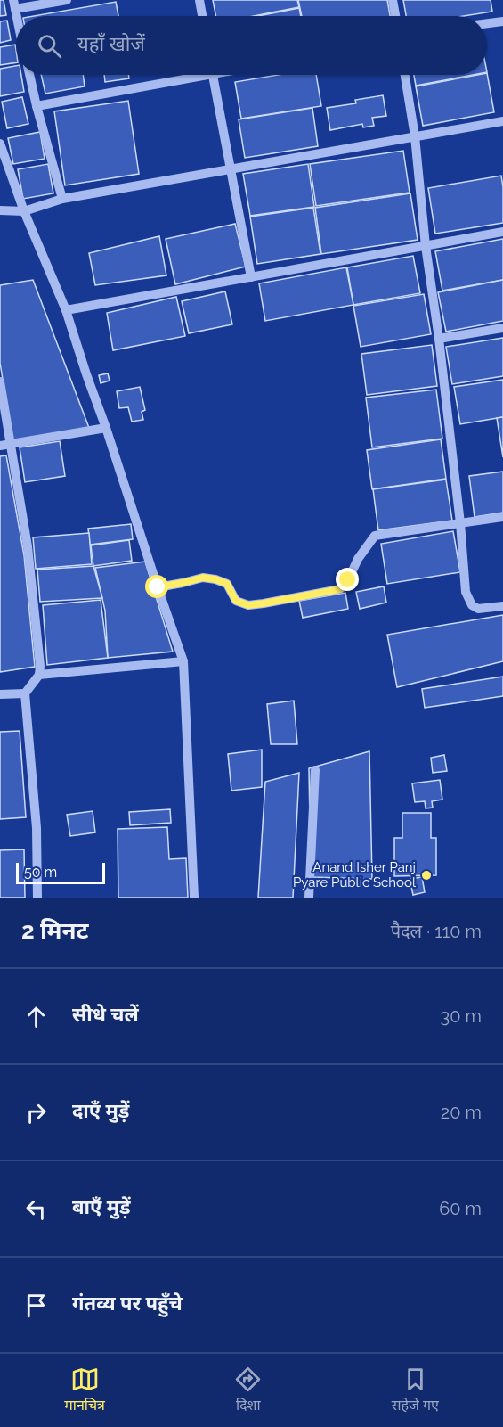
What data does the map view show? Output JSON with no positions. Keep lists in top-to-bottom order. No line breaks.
{"places":["Anand Isher Panj Pyare Public School"],"scale_bar":"50 m","page":{"search":"यहाँ खोजें","scale":"50 m","heading":["2 मिनट","पैदल · 110 m"],"list":[["सीधे चलें","30 m"],["दाएँ मुड़ें","20 m"],["बाएँ मुड़ें","60 m"],"गंतव्य पर पहुँचे"],"nav":["मानचित्र","दिशा","सहेजे गए"]}}
